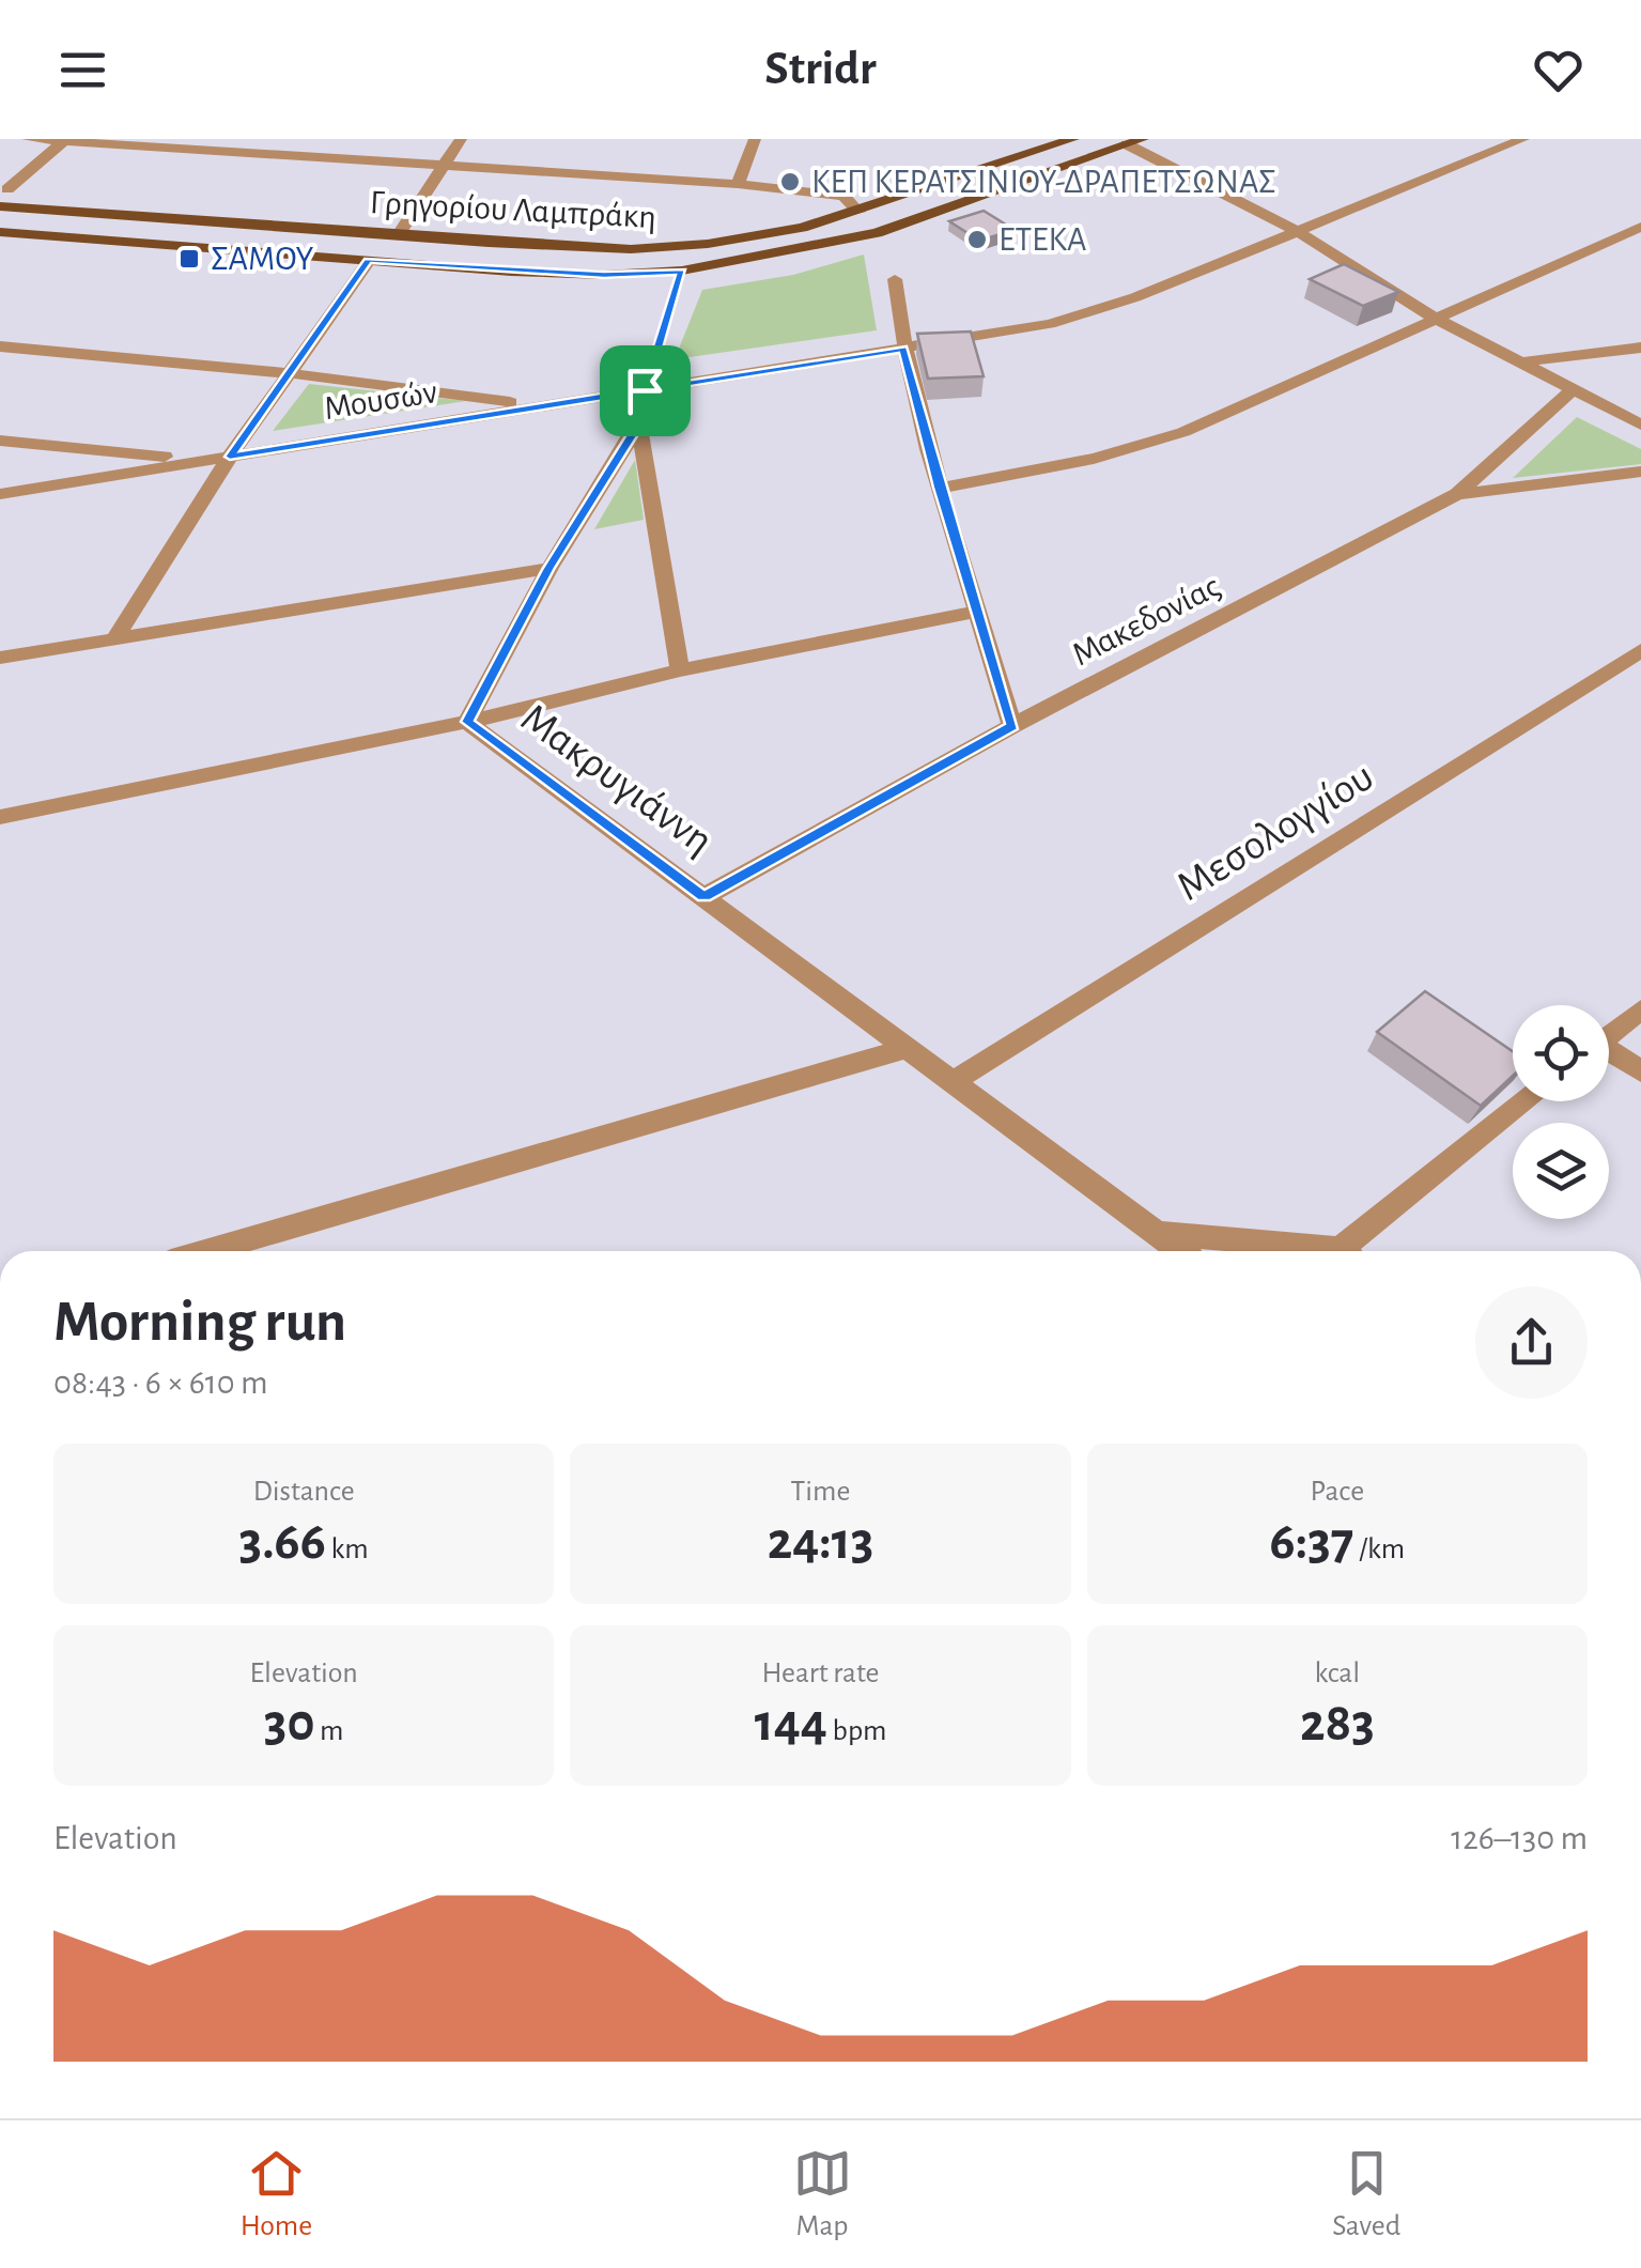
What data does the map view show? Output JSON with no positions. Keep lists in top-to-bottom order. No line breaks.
{"streets":{"main road":["Γρηγορίου Λαμπράκη"],"street":["Μουσών","Μακεδονίας","Μακρυγιάννη","Μεσολογγίου"]},"crossings":[["Μακεδονίας","Μακρυγιάννη"],["Μακρυγιάννη","Μεσολογγίου"]],"places":{"other":["ΚΕΠ ΚΕΡΑΤΣΙΝΙΟΥ-ΔΡΑΠΕΤΣΩΝΑΣ","ΕΤΕΚΑ"],"transit":["ΣΑΜΟΥ"]},"page":{"header":"Stridr","heading":["Morning run","08:43 · 6 × 610 m"],"stats":[["Distance","3.66 km"],["Time","24:13"],["Pace","6:37 /km"],["Elevation","30 m"],["Heart rate","144 bpm"],["kcal","283"]],"chart":["Elevation","126–130 m"],"tabs":["Home","Map","Saved"]}}
